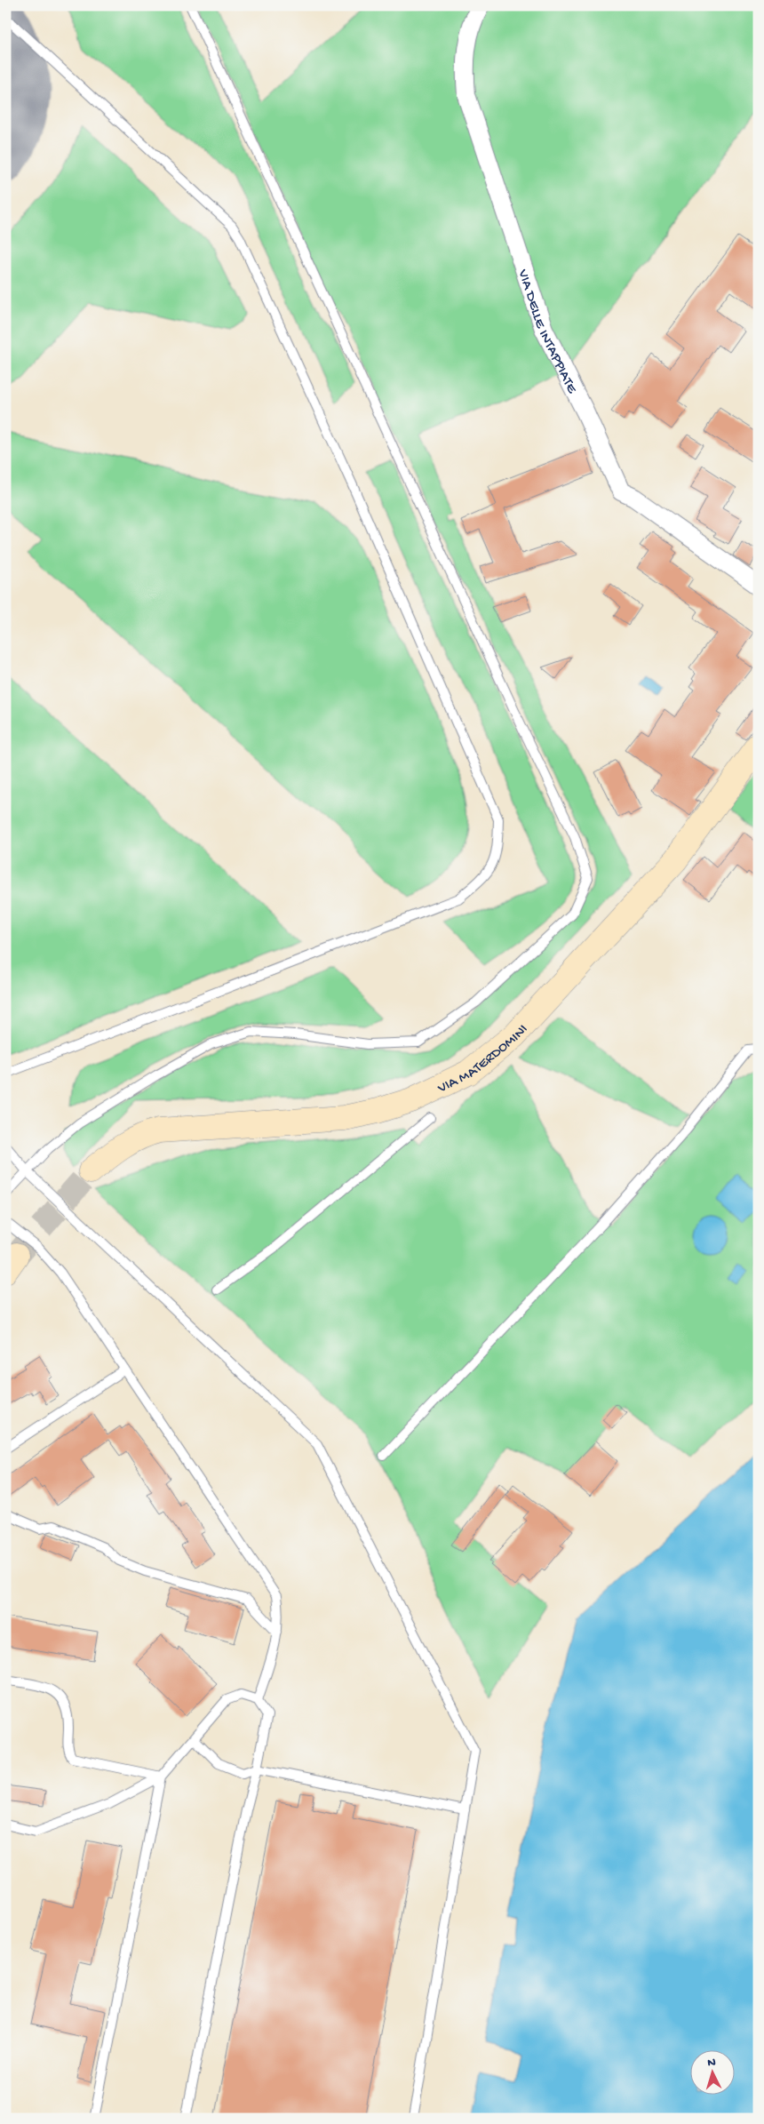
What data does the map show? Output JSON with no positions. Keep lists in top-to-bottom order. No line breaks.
{"streets":{"street":["VIA DELLE INTAPPIATE","VIA MATERDOMINI"]},"north":"top"}
